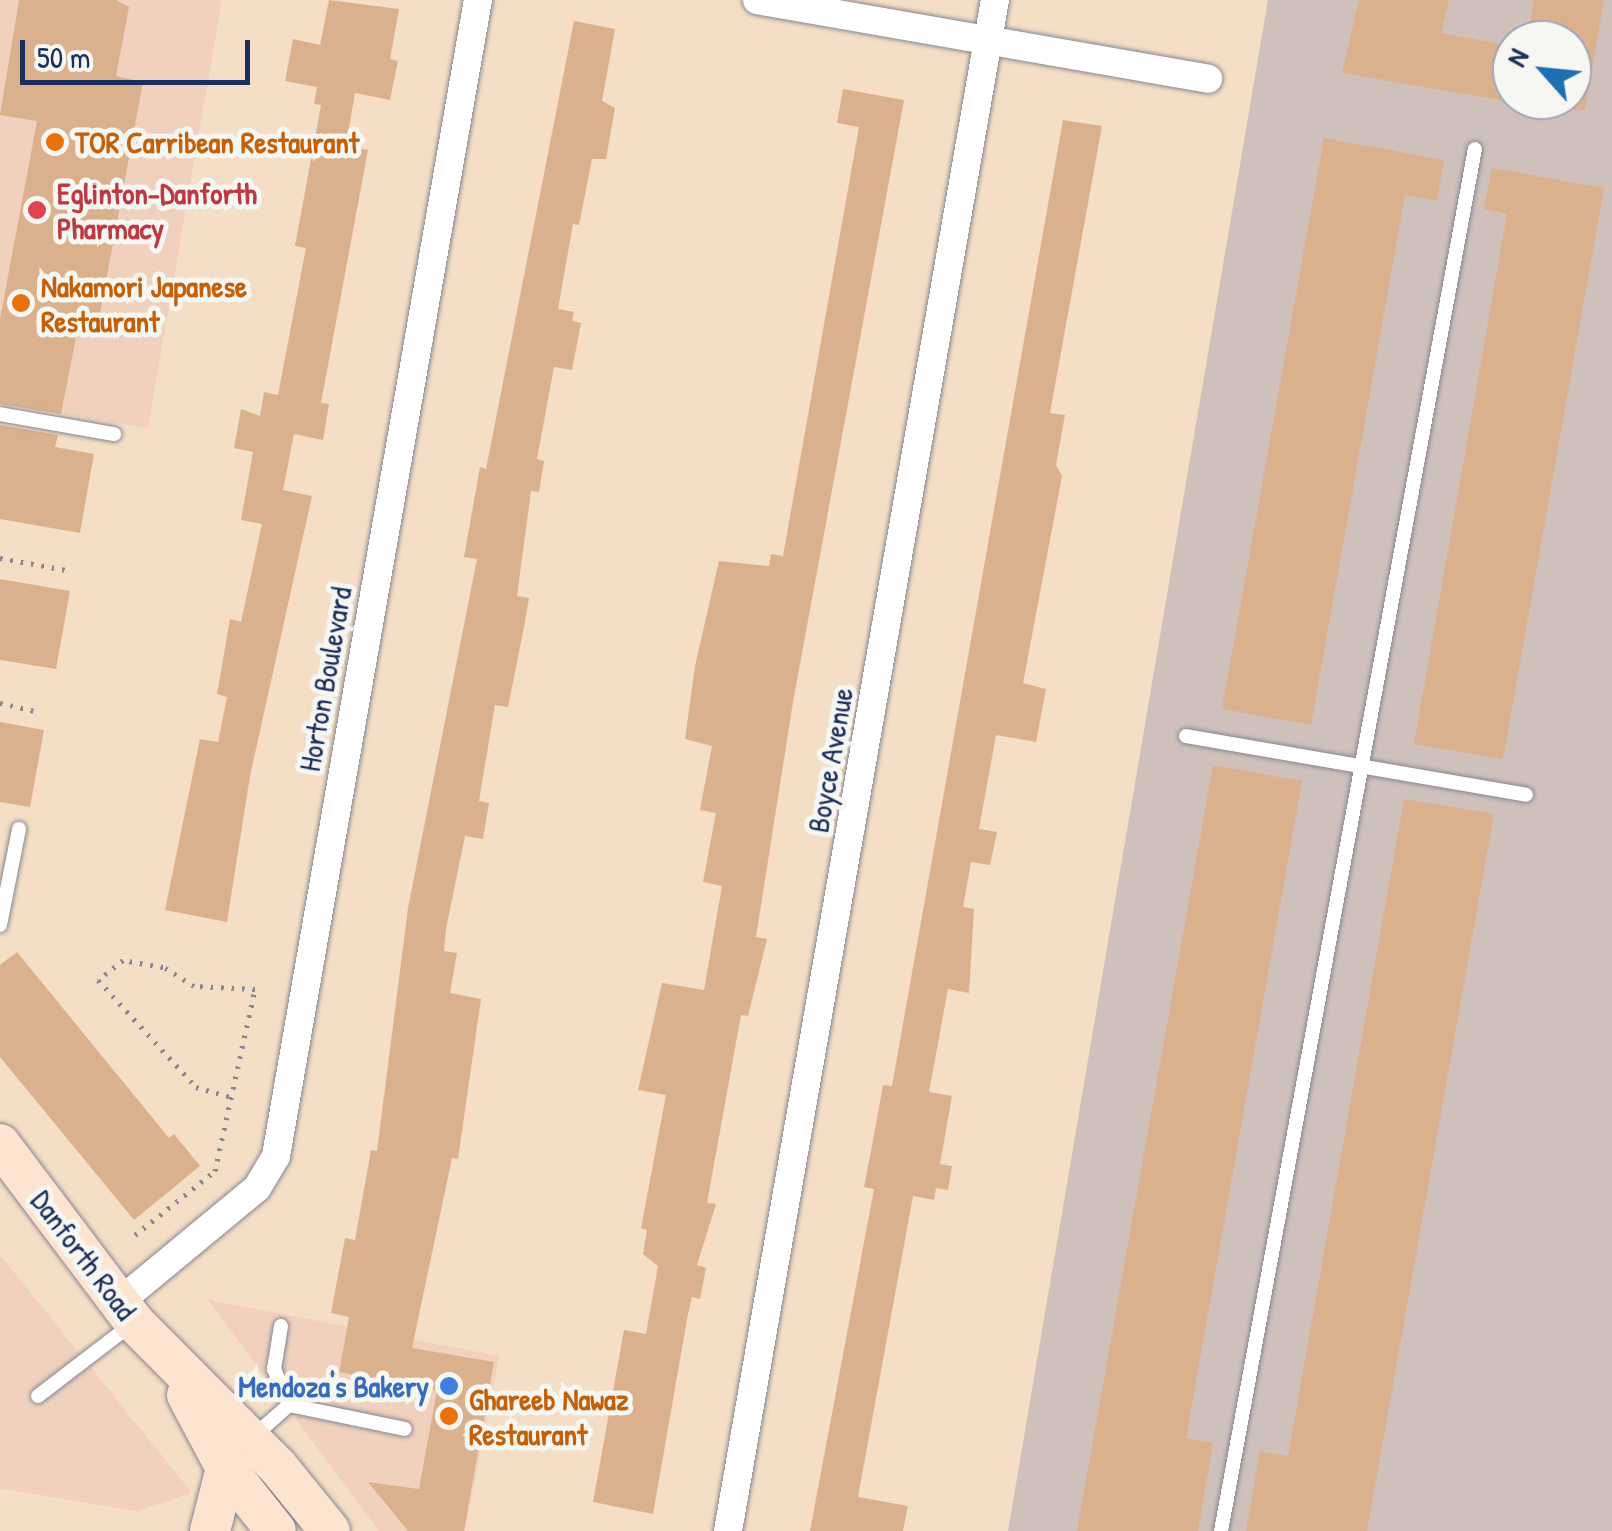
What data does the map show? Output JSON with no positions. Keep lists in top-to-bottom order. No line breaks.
{"streets":{"main road":["Danforth Road"],"street":["Horton Boulevard","Boyce Avenue"]},"crossings":[["Horton Boulevard","Danforth Road"]],"places":["TOR Carribean Restaurant","Eglinton-Danforth Pharmacy","Nakamori Japanese Restaurant","Mendoza's Bakery","Ghareeb Nawaz Restaurant"],"scale_bar":"50 m","north":"top left"}
